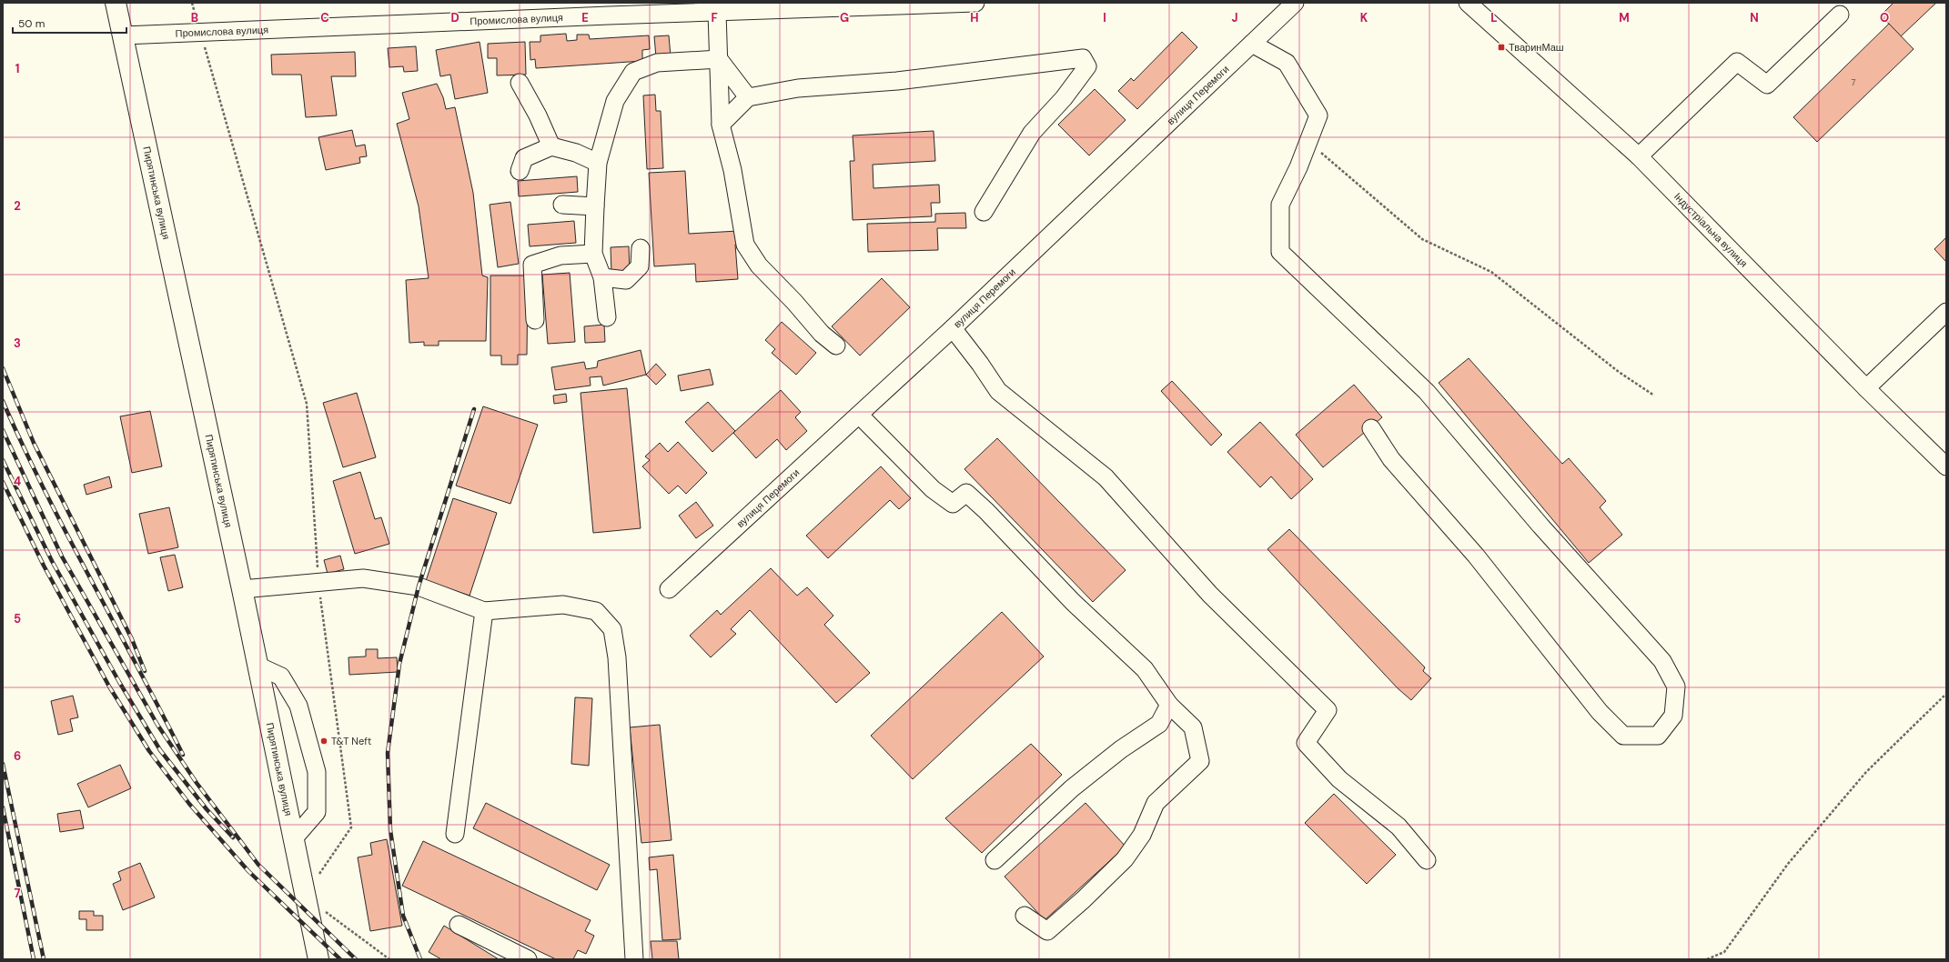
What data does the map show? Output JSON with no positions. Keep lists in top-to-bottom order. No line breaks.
{"streets":{"main road":["Пирятинська вулиця"],"street":["Промислова вулиця","вулиця Перемоги","Індустріальна вулиця"]},"crossings":[["Промислова вулиця","Пирятинська вулиця"]],"places":{"transit":["ТваринМаш"],"other":["T&T Neft"]},"house_numbers":["7"],"scale_bar":"50 m","grid":{"columns":["B","C","D","E","F","G","H","I","J","K","L","M","N","O"],"rows":["1","2","3","4","5","6","7"]}}
